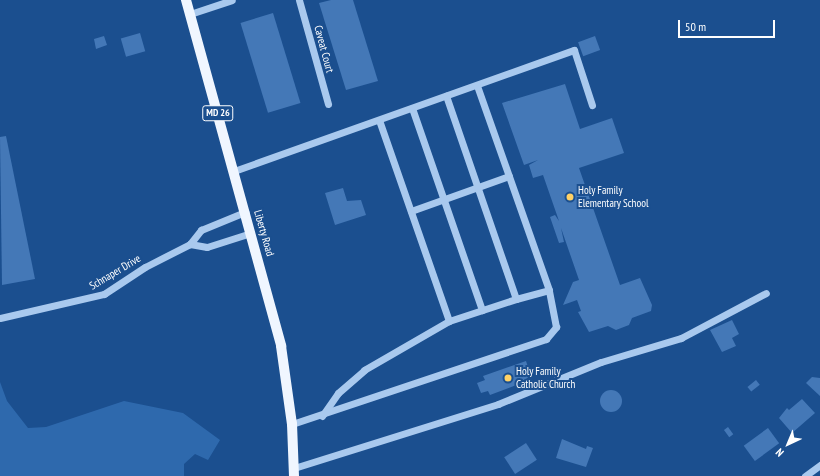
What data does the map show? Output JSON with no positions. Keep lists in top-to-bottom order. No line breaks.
{"streets":{"main road":["MD 26","Liberty Road"],"street":["Caveat Court","Schnaper Drive"]},"crossings":[["Liberty Road","Schnaper Drive"]],"places":["Holy Family Elementary School","Holy Family Catholic Church"],"scale_bar":"50 m","north":"bottom left"}
